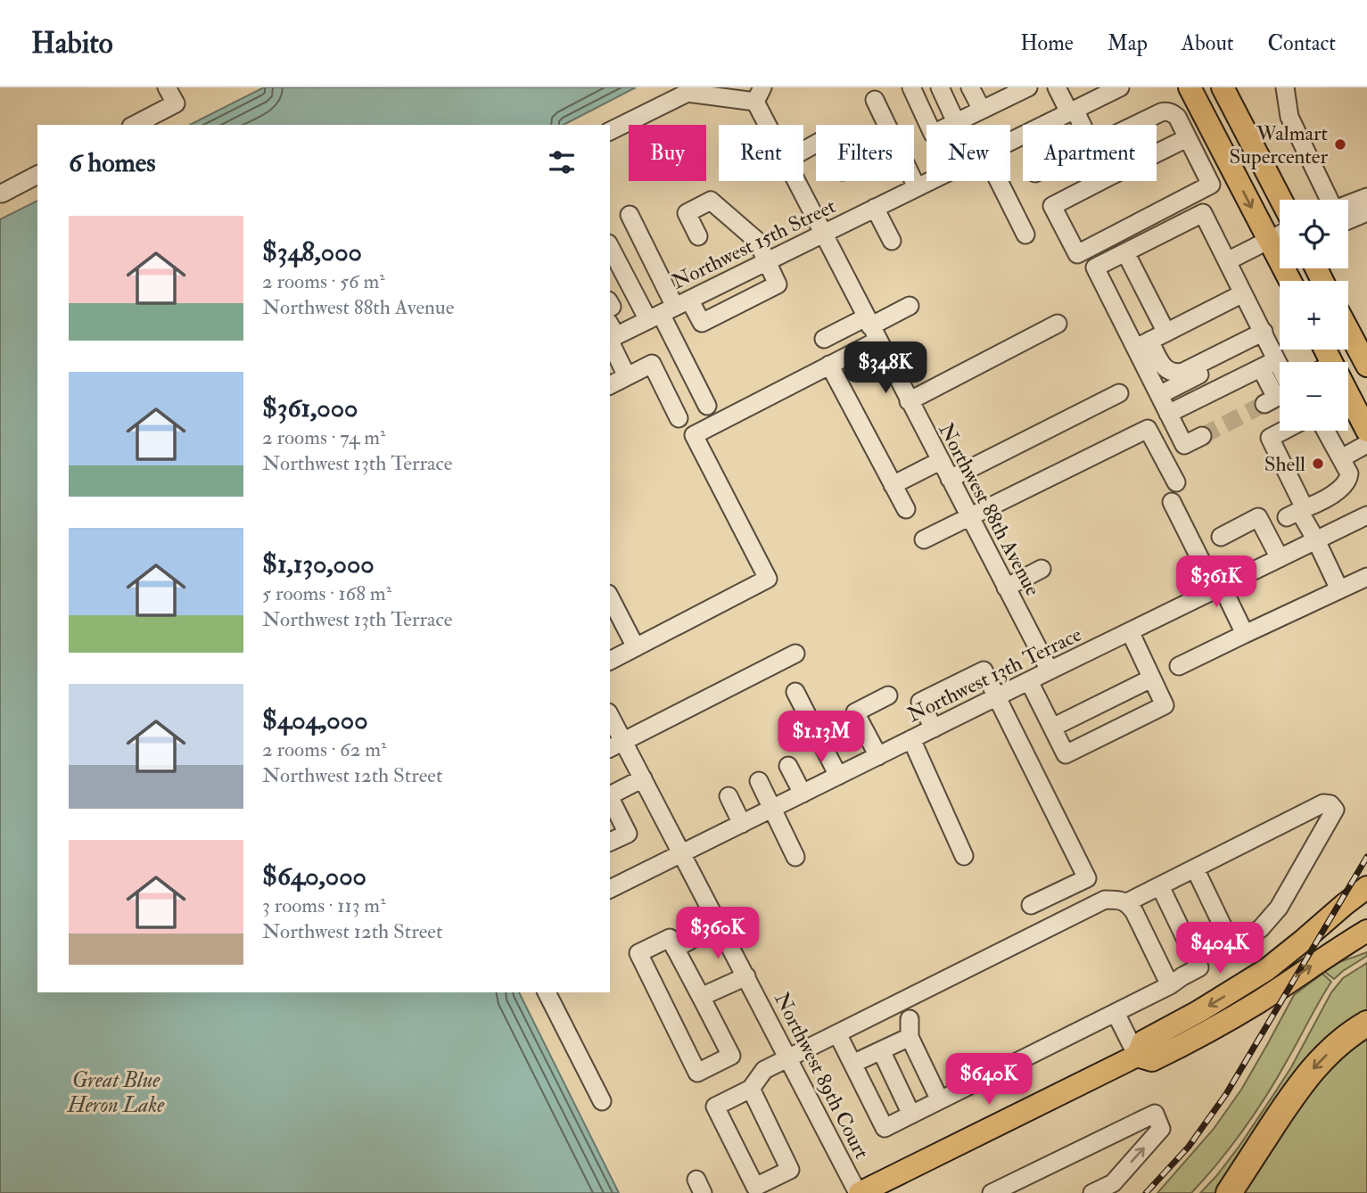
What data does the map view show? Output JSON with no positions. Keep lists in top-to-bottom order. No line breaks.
{"streets":{"street":["Northwest 15th Street","Northwest 88th Avenue","Northwest 13th Terrace","Northwest 89th Court"]},"crossings":[["Northwest 15th Street","Northwest 88th Avenue"],["Northwest 88th Avenue","Northwest 13th Terrace"],["Northwest 13th Terrace","Northwest 89th Court"]],"water":["Great Blue Heron Lake"],"places":["Walmart Supercenter","Shell"],"page":{"header":"Habito","nav":["Home","Map","About","Contact"],"chip":["Buy","Rent","Filters","New","Apartment"],"heading":"6 homes","map_buttons":["+","−"],"list":[{"name":"$348,000","note":"2 rooms · 56 m² · Northwest 88th Avenue"},{"name":"$361,000","note":"2 rooms · 74 m² · Northwest 13th Terrace"},{"name":"$1,130,000","note":"5 rooms · 168 m² · Northwest 13th Terrace"},{"name":"$404,000","note":"2 rooms · 62 m² · Northwest 12th Street"},{"name":"$640,000","note":"3 rooms · 113 m² · Northwest 12th Street"}],"price":["$348K","$361K","$1.13M","$360K","$404K","$640K"]}}
